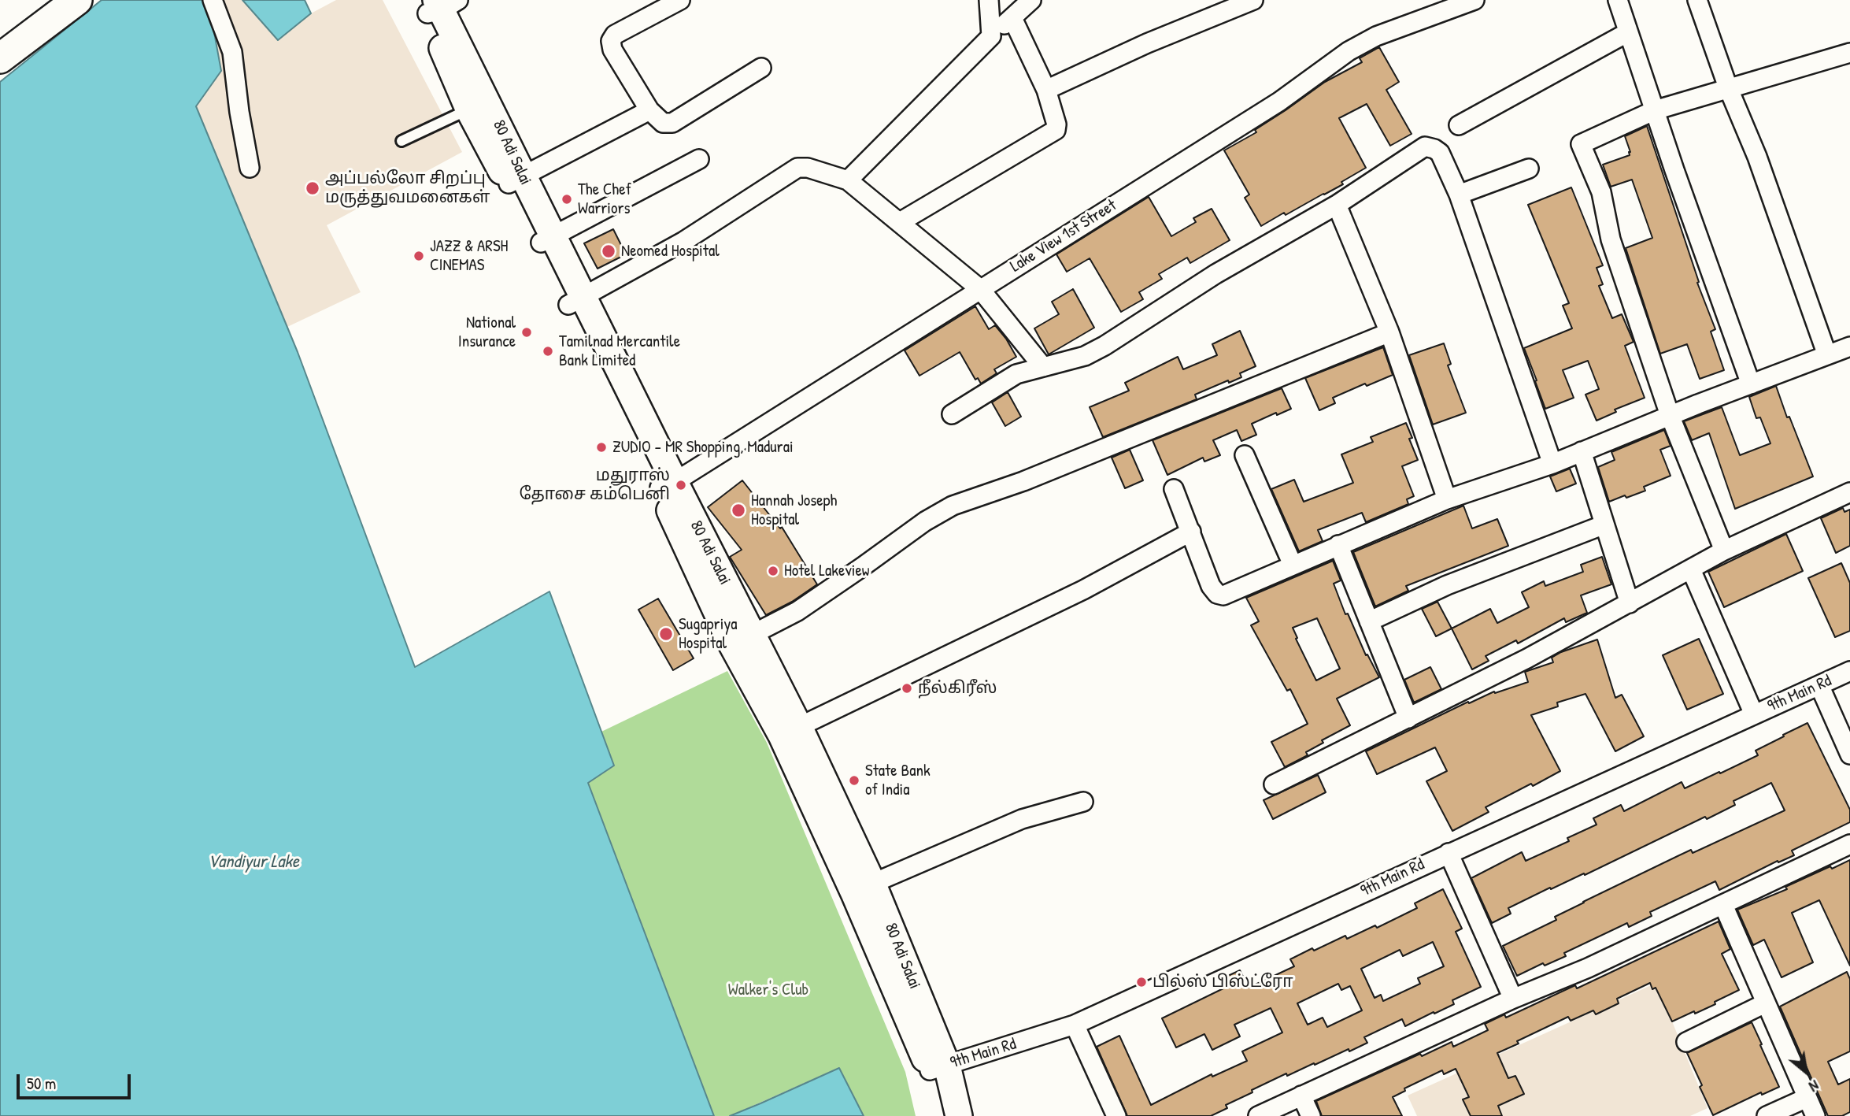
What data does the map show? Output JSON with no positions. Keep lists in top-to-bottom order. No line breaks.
{"streets":{"main road":["80 Adi Salai"],"street":["Lake View 1st Street","9th Main Rd"]},"crossings":[["80 Adi Salai","Lake View 1st Street"],["80 Adi Salai","9th Main Rd"]],"water":["Vandiyur Lake"],"parks":["Walker's Club"],"places":["அப்பல்லோ சிறப்பு மருத்துவமனைகள்","The Chef Warriors","Neomed Hospital","JAZZ & ARSH CINEMAS","National Insurance","Tamilnad Mercantile Bank Limited","ZUDIO - MR Shopping, Madurai","மதுராஸ் தோசை கம்பெனி","Hannah Joseph Hospital","Hotel Lakeview","Sugapriya Hospital","நீல்கிரீஸ்","State Bank of India","பில்ஸ் பிஸ்ட்ரோ"],"scale_bar":"50 m","north":"bottom right"}
